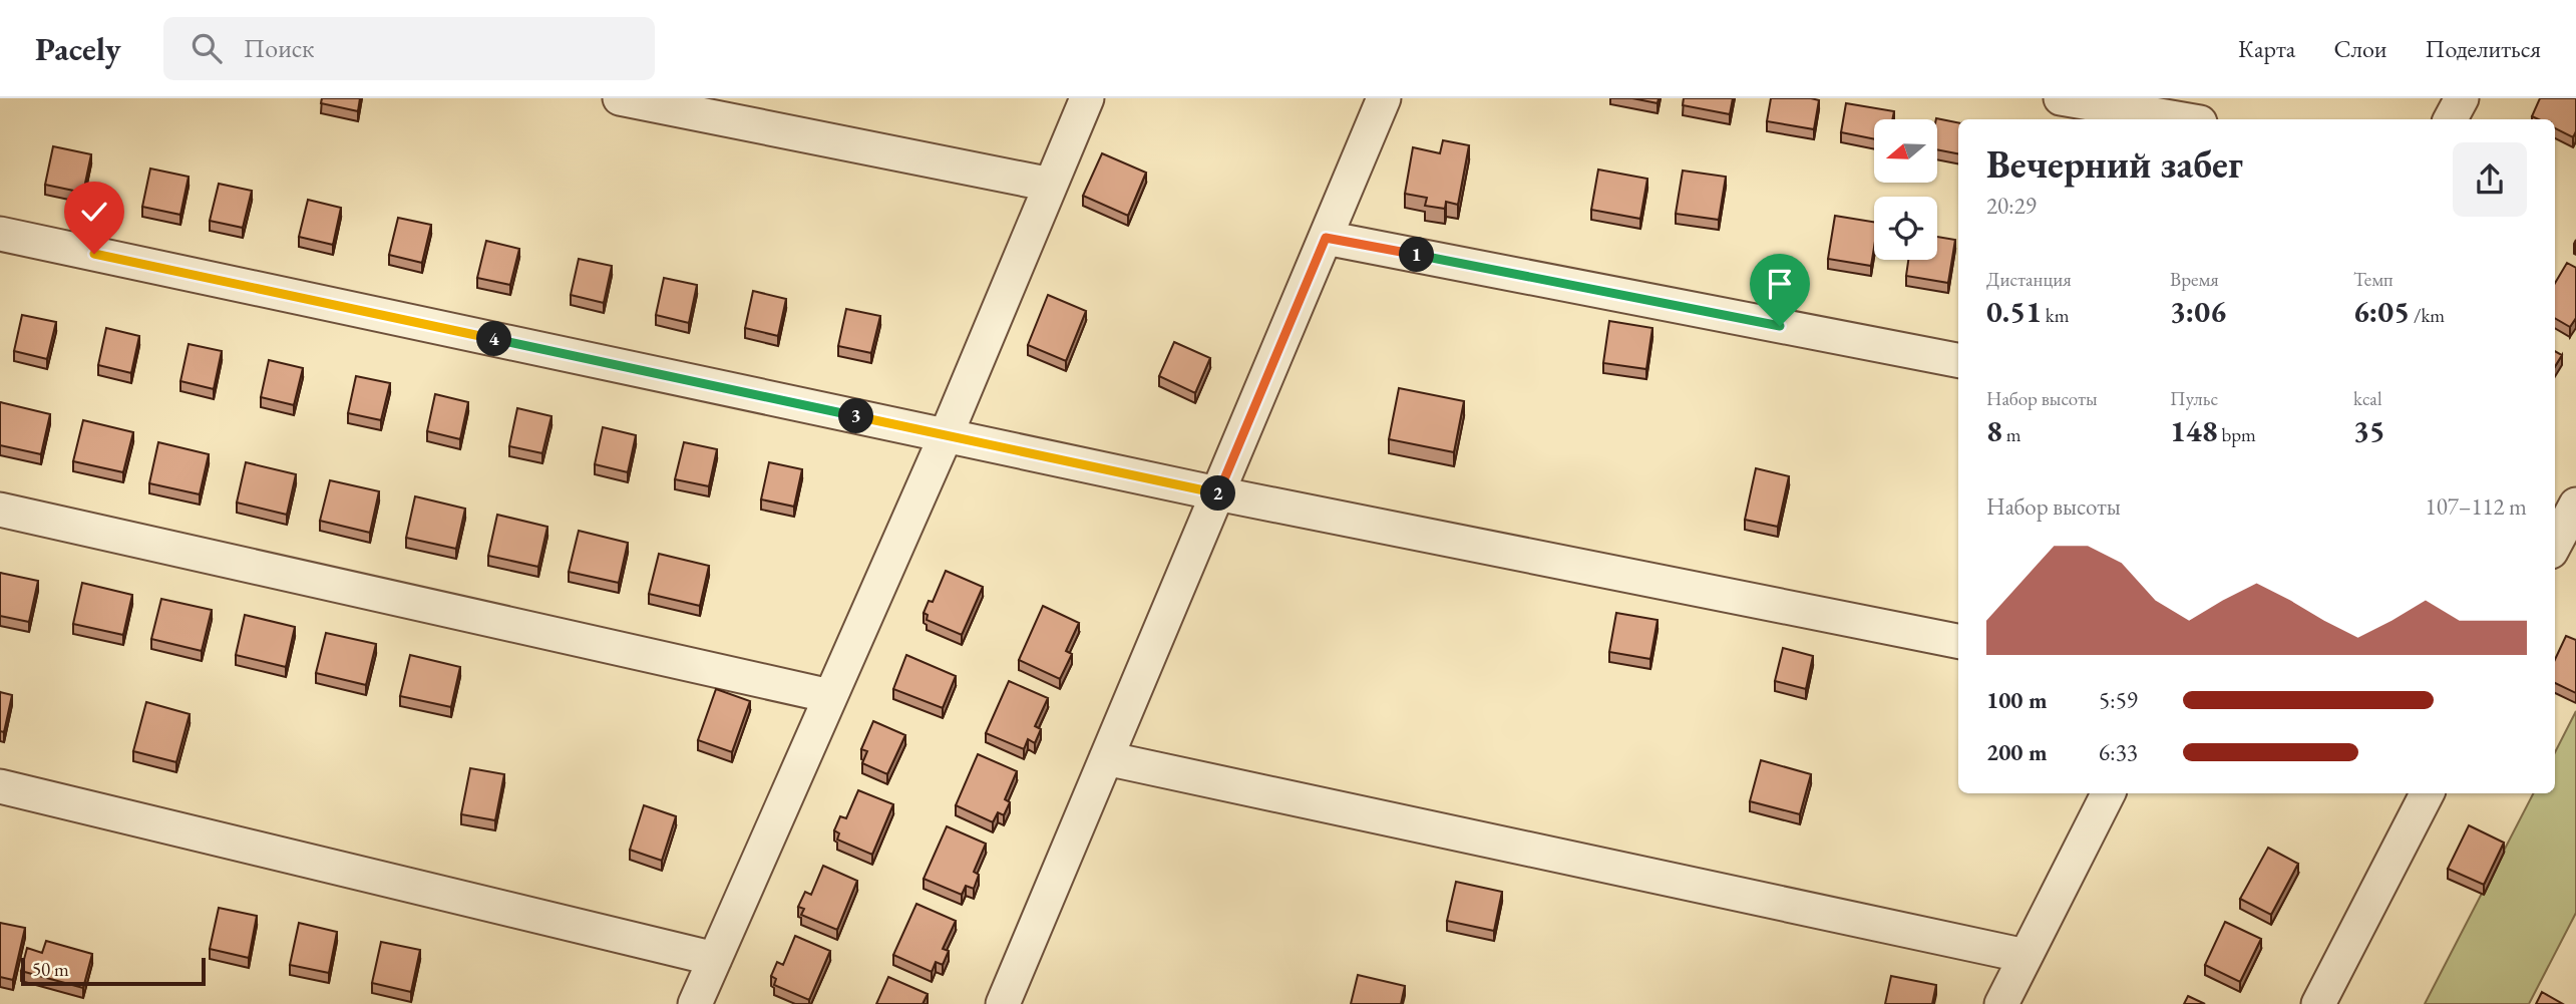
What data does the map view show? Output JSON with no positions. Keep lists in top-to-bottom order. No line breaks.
{"scale_bar":"50 m","north":"left","page":{"header":"Pacely","search":"Поиск","nav":["Карта","Слои","Поделиться"],"heading":["Вечерний забег","20:29"],"pins":["1","4","3","2"],"stats":[["Дистанция","0.51 km"],["Время","3:06"],["Темп","6:05 /km"],["Набор высоты","8 m"],["Пульс","148 bpm"],["kcal","35"]],"chart":["Набор высоты","107–112 m"],"list":[{"name":"100 m","note":"5:59"},{"name":"200 m","note":"6:33"}],"scale":"50 m"}}
